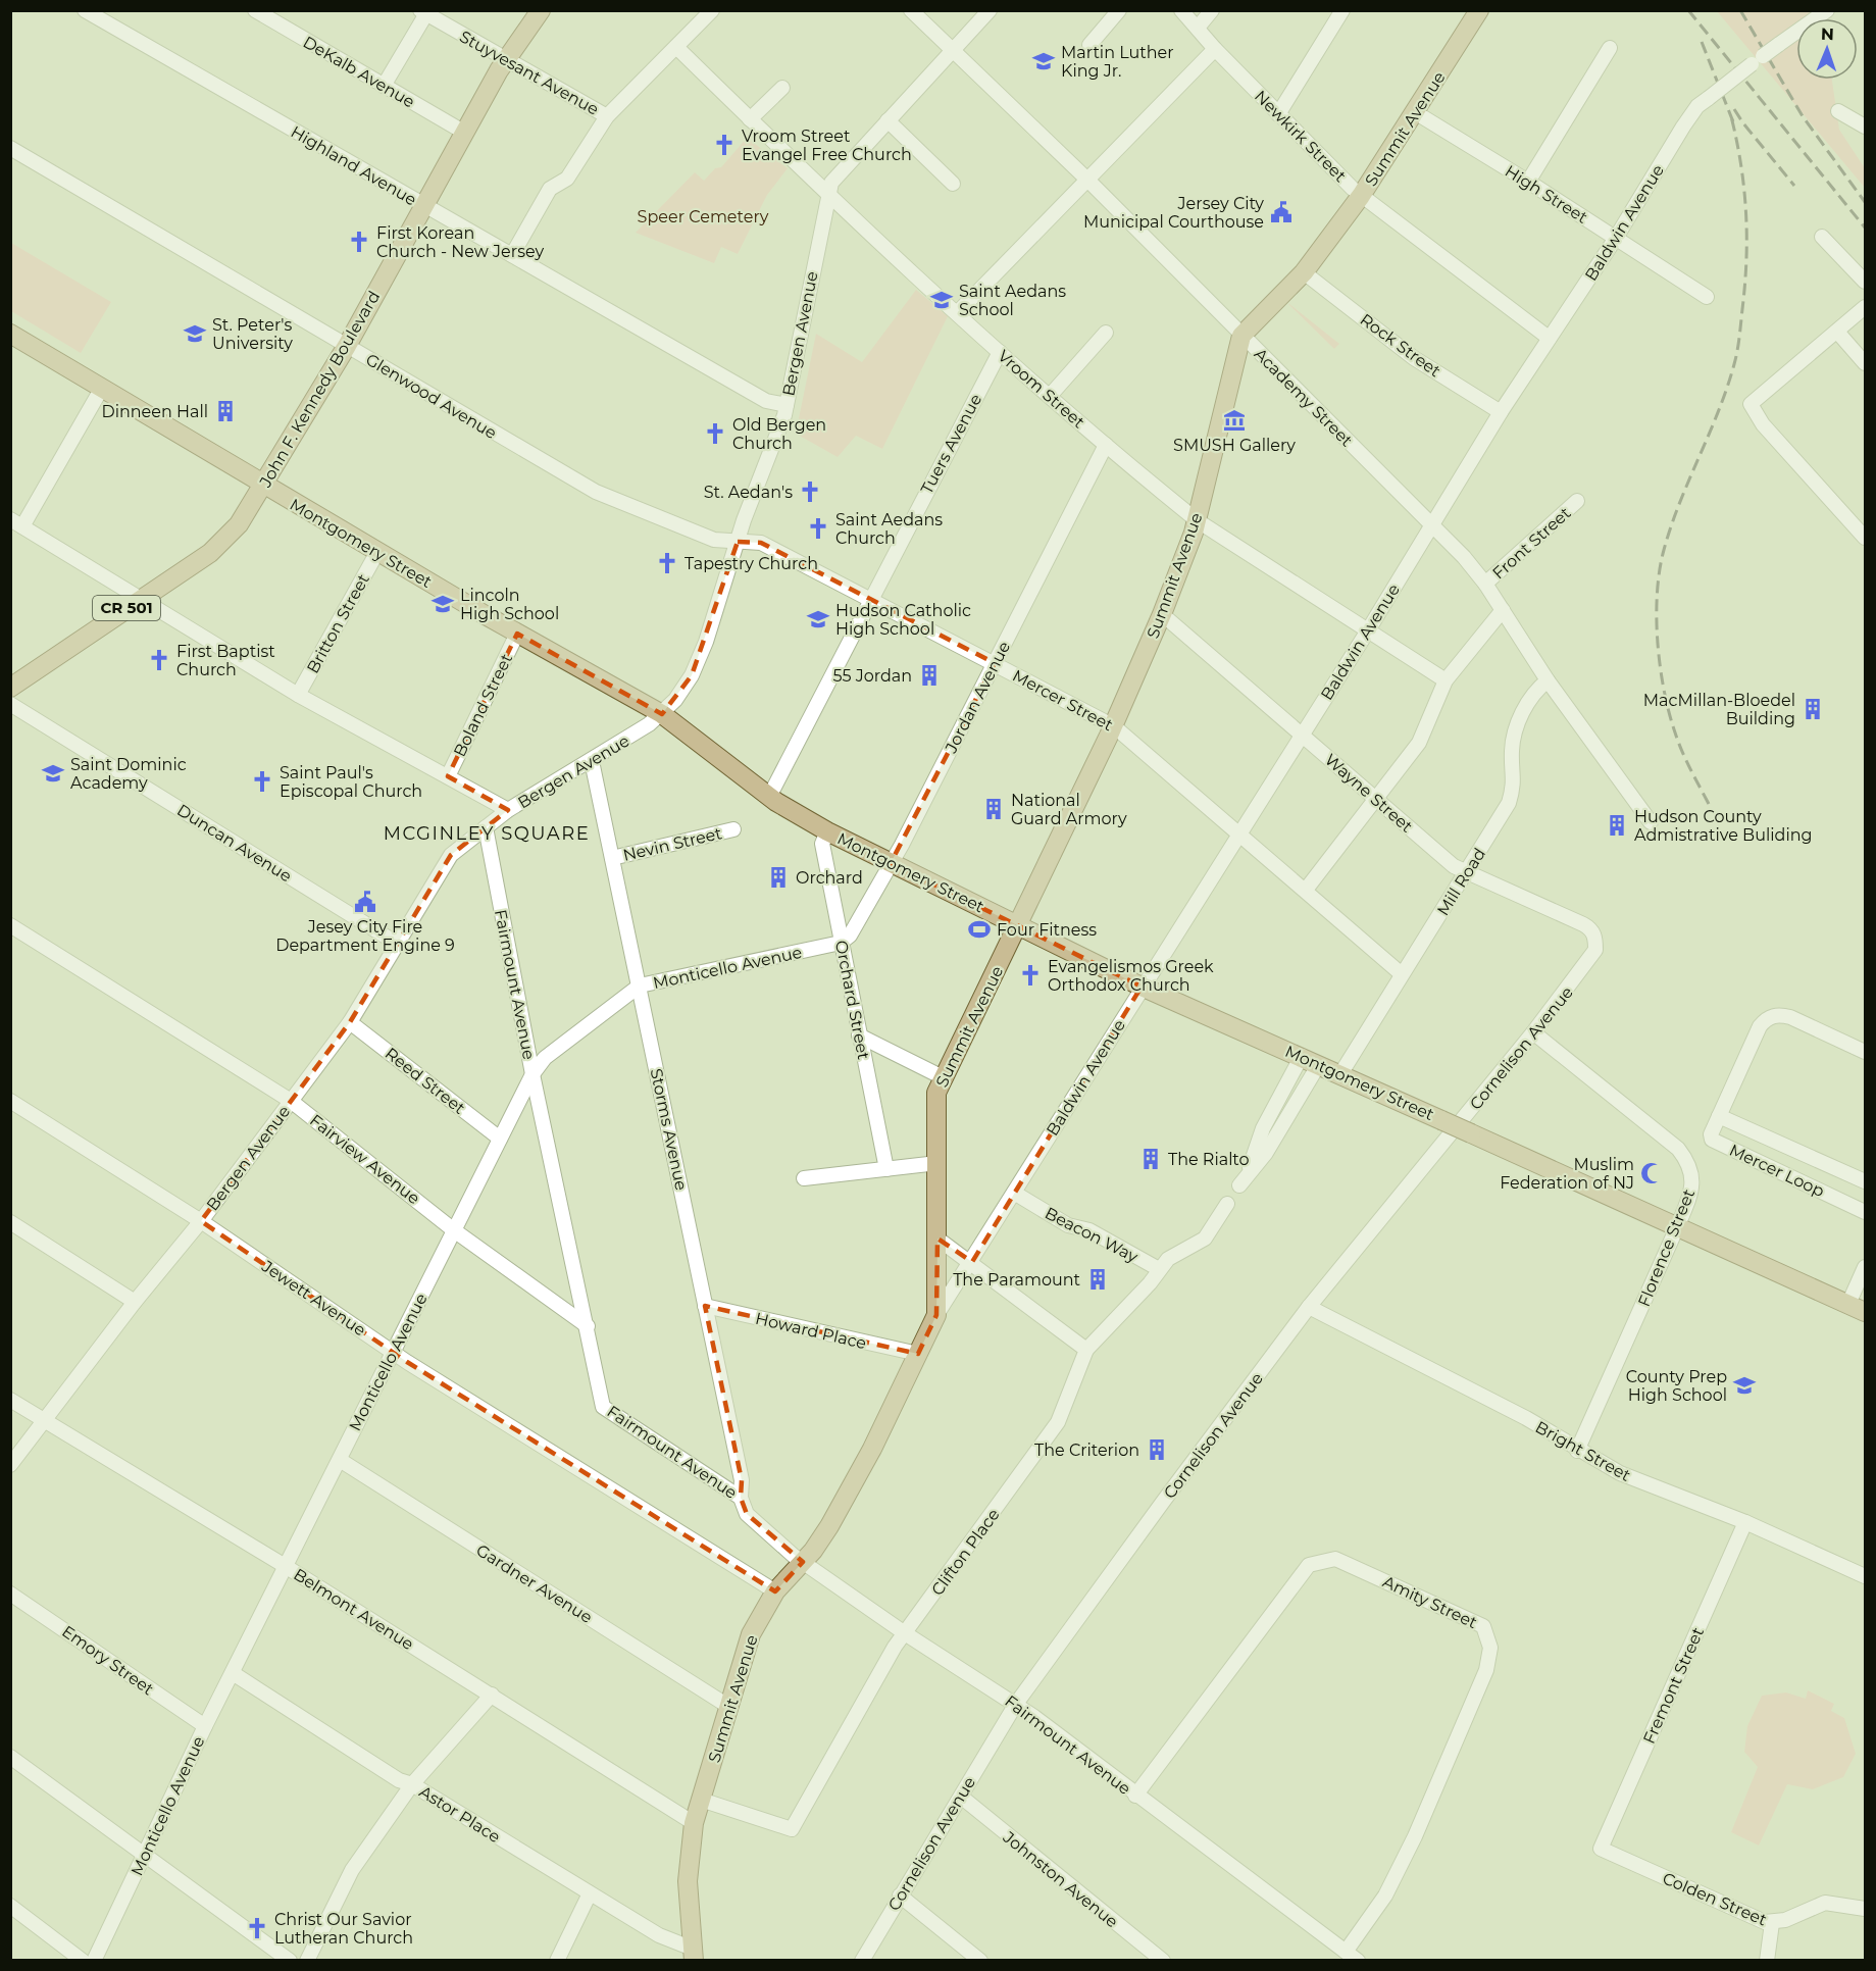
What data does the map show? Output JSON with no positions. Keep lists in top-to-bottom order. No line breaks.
{"streets":{"main road":["Summit Avenue","John F. Kennedy Boulevard","Montgomery Street","CR 501"],"street":["DeKalb Avenue","Stuyvesant Avenue","Newkirk Street","Highland Avenue","High Street","Baldwin Avenue","Bergen Avenue","Rock Street","Vroom Street","Glenwood Avenue","Academy Street","Tuers Avenue","Front Street","Britton Street","Jordan Avenue","Mercer Street","Boland Street","Wayne Street","Duncan Avenue","Nevin Street","Mill Road","Monticello Avenue","Fairmount Avenue","Orchard Street","Cornelison Avenue","Reed Street","Storms Avenue","Fairview Avenue","Mercer Loop","Beacon Way","Florence Street","Jewett Avenue","Howard Place","Bright Street","Clifton Place","Gardner Avenue","Amity Street","Belmont Avenue","Emory Street","Fremont Street","Astor Place","Johnston Avenue","Colden Street"]},"crossings":[["DeKalb Avenue","John F. Kennedy Boulevard"],["Stuyvesant Avenue","John F. Kennedy Boulevard"],["Summit Avenue","Newkirk Street"],["Summit Avenue","High Street"],["Summit Avenue","Baldwin Avenue"],["Summit Avenue","Rock Street"],["Summit Avenue","Vroom Street"],["Summit Avenue","Academy Street"],["Summit Avenue","Montgomery Street"],["Summit Avenue","Mercer Street"],["Summit Avenue","Wayne Street"],["Summit Avenue","Fairmount Avenue"],["Summit Avenue","Jewett Avenue"],["Summit Avenue","Howard Place"],["Summit Avenue","Clifton Place"],["Summit Avenue","Gardner Avenue"],["Summit Avenue","Belmont Avenue"],["Summit Avenue","Astor Place"],["Newkirk Street","Baldwin Avenue"],["Highland Avenue","Bergen Avenue"],["Highland Avenue","John F. Kennedy Boulevard"],["High Street","Baldwin Avenue"],["Baldwin Avenue","Rock Street"],["Baldwin Avenue","Vroom Street"],["Baldwin Avenue","Academy Street"],["Baldwin Avenue","Montgomery Street"],["Baldwin Avenue","Mercer Street"],["Baldwin Avenue","Wayne Street"],["Baldwin Avenue","Beacon Way"],["Bergen Avenue","Vroom Street"],["Bergen Avenue","Glenwood Avenue"],["Bergen Avenue","Academy Street"],["Bergen Avenue","Montgomery Street"],["Bergen Avenue","Mercer Street"],["Bergen Avenue","Duncan Avenue"],["Bergen Avenue","Fairmount Avenue"],["Bergen Avenue","Reed Street"],["Bergen Avenue","Storms Avenue"],["Bergen Avenue","Fairview Avenue"],["Bergen Avenue","Jewett Avenue"],["Bergen Avenue","Belmont Avenue"],["John F. Kennedy Boulevard","Glenwood Avenue"],["John F. Kennedy Boulevard","Montgomery Street"],["Vroom Street","Tuers Avenue"],["Vroom Street","Jordan Avenue"],["Glenwood Avenue","Mercer Street"],["Academy Street","Front Street"],["Academy Street","Mill Road"],["Tuers Avenue","Montgomery Street"],["Tuers Avenue","Mercer Street"],["Montgomery Street","Britton Street"],["Montgomery Street","Jordan Avenue"],["Montgomery Street","Boland Street"],["Montgomery Street","Mill Road"],["Montgomery Street","Orchard Street"],["Montgomery Street","Florence Street"],["Jordan Avenue","Mercer Street"],["Jordan Avenue","Monticello Avenue"],["Jordan Avenue","Orchard Street"],["Mercer Street","Mill Road"],["Wayne Street","Mill Road"],["Wayne Street","Cornelison Avenue"],["Nevin Street","Storms Avenue"],["Monticello Avenue","Fairmount Avenue"],["Monticello Avenue","Orchard Street"],["Monticello Avenue","Reed Street"],["Monticello Avenue","Storms Avenue"],["Monticello Avenue","Fairview Avenue"],["Monticello Avenue","Jewett Avenue"],["Monticello Avenue","Gardner Avenue"],["Monticello Avenue","Belmont Avenue"],["Monticello Avenue","Emory Street"],["Monticello Avenue","Astor Place"],["Fairmount Avenue","Cornelison Avenue"],["Fairmount Avenue","Storms Avenue"],["Fairmount Avenue","Fairview Avenue"],["Fairmount Avenue","Clifton Place"],["Fairmount Avenue","Amity Street"],["Cornelison Avenue","Florence Street"],["Cornelison Avenue","Bright Street"],["Cornelison Avenue","Johnston Avenue"],["Storms Avenue","Howard Place"],["Beacon Way","Clifton Place"],["Florence Street","Bright Street"],["Bright Street","Fremont Street"],["Fremont Street","Colden Street"]],"districts":["MCGINLEY SQUARE"],"parks":["Speer Cemetery"],"places":{"school or university":["Martin Luther King Jr.","Saint Aedans School","St. Peter's University","Lincoln High School","Hudson Catholic High School","Saint Dominic Academy","County Prep High School"],"church":["Vroom Street Evangel Free Church","First Korean Church - New Jersey","Old Bergen Church","St. Aedan's","Saint Aedans Church","Tapestry Church","First Baptist Church","Saint Paul's Episcopal Church","Evangelismos Greek Orthodox Church","Christ Our Savior Lutheran Church"],"public building":["Jersey City Municipal Courthouse","Jesey City Fire Department Engine 9"],"building":["Dinneen Hall","55 Jordan","MacMillan-Bloedel Building","National Guard Armory","Hudson County Admistrative Buliding","Orchard","The Rialto","The Paramount","The Criterion"],"museum":["SMUSH Gallery"],"sports":["Four Fitness"],"mosque":["Muslim Federation of NJ"]},"north":"top"}
